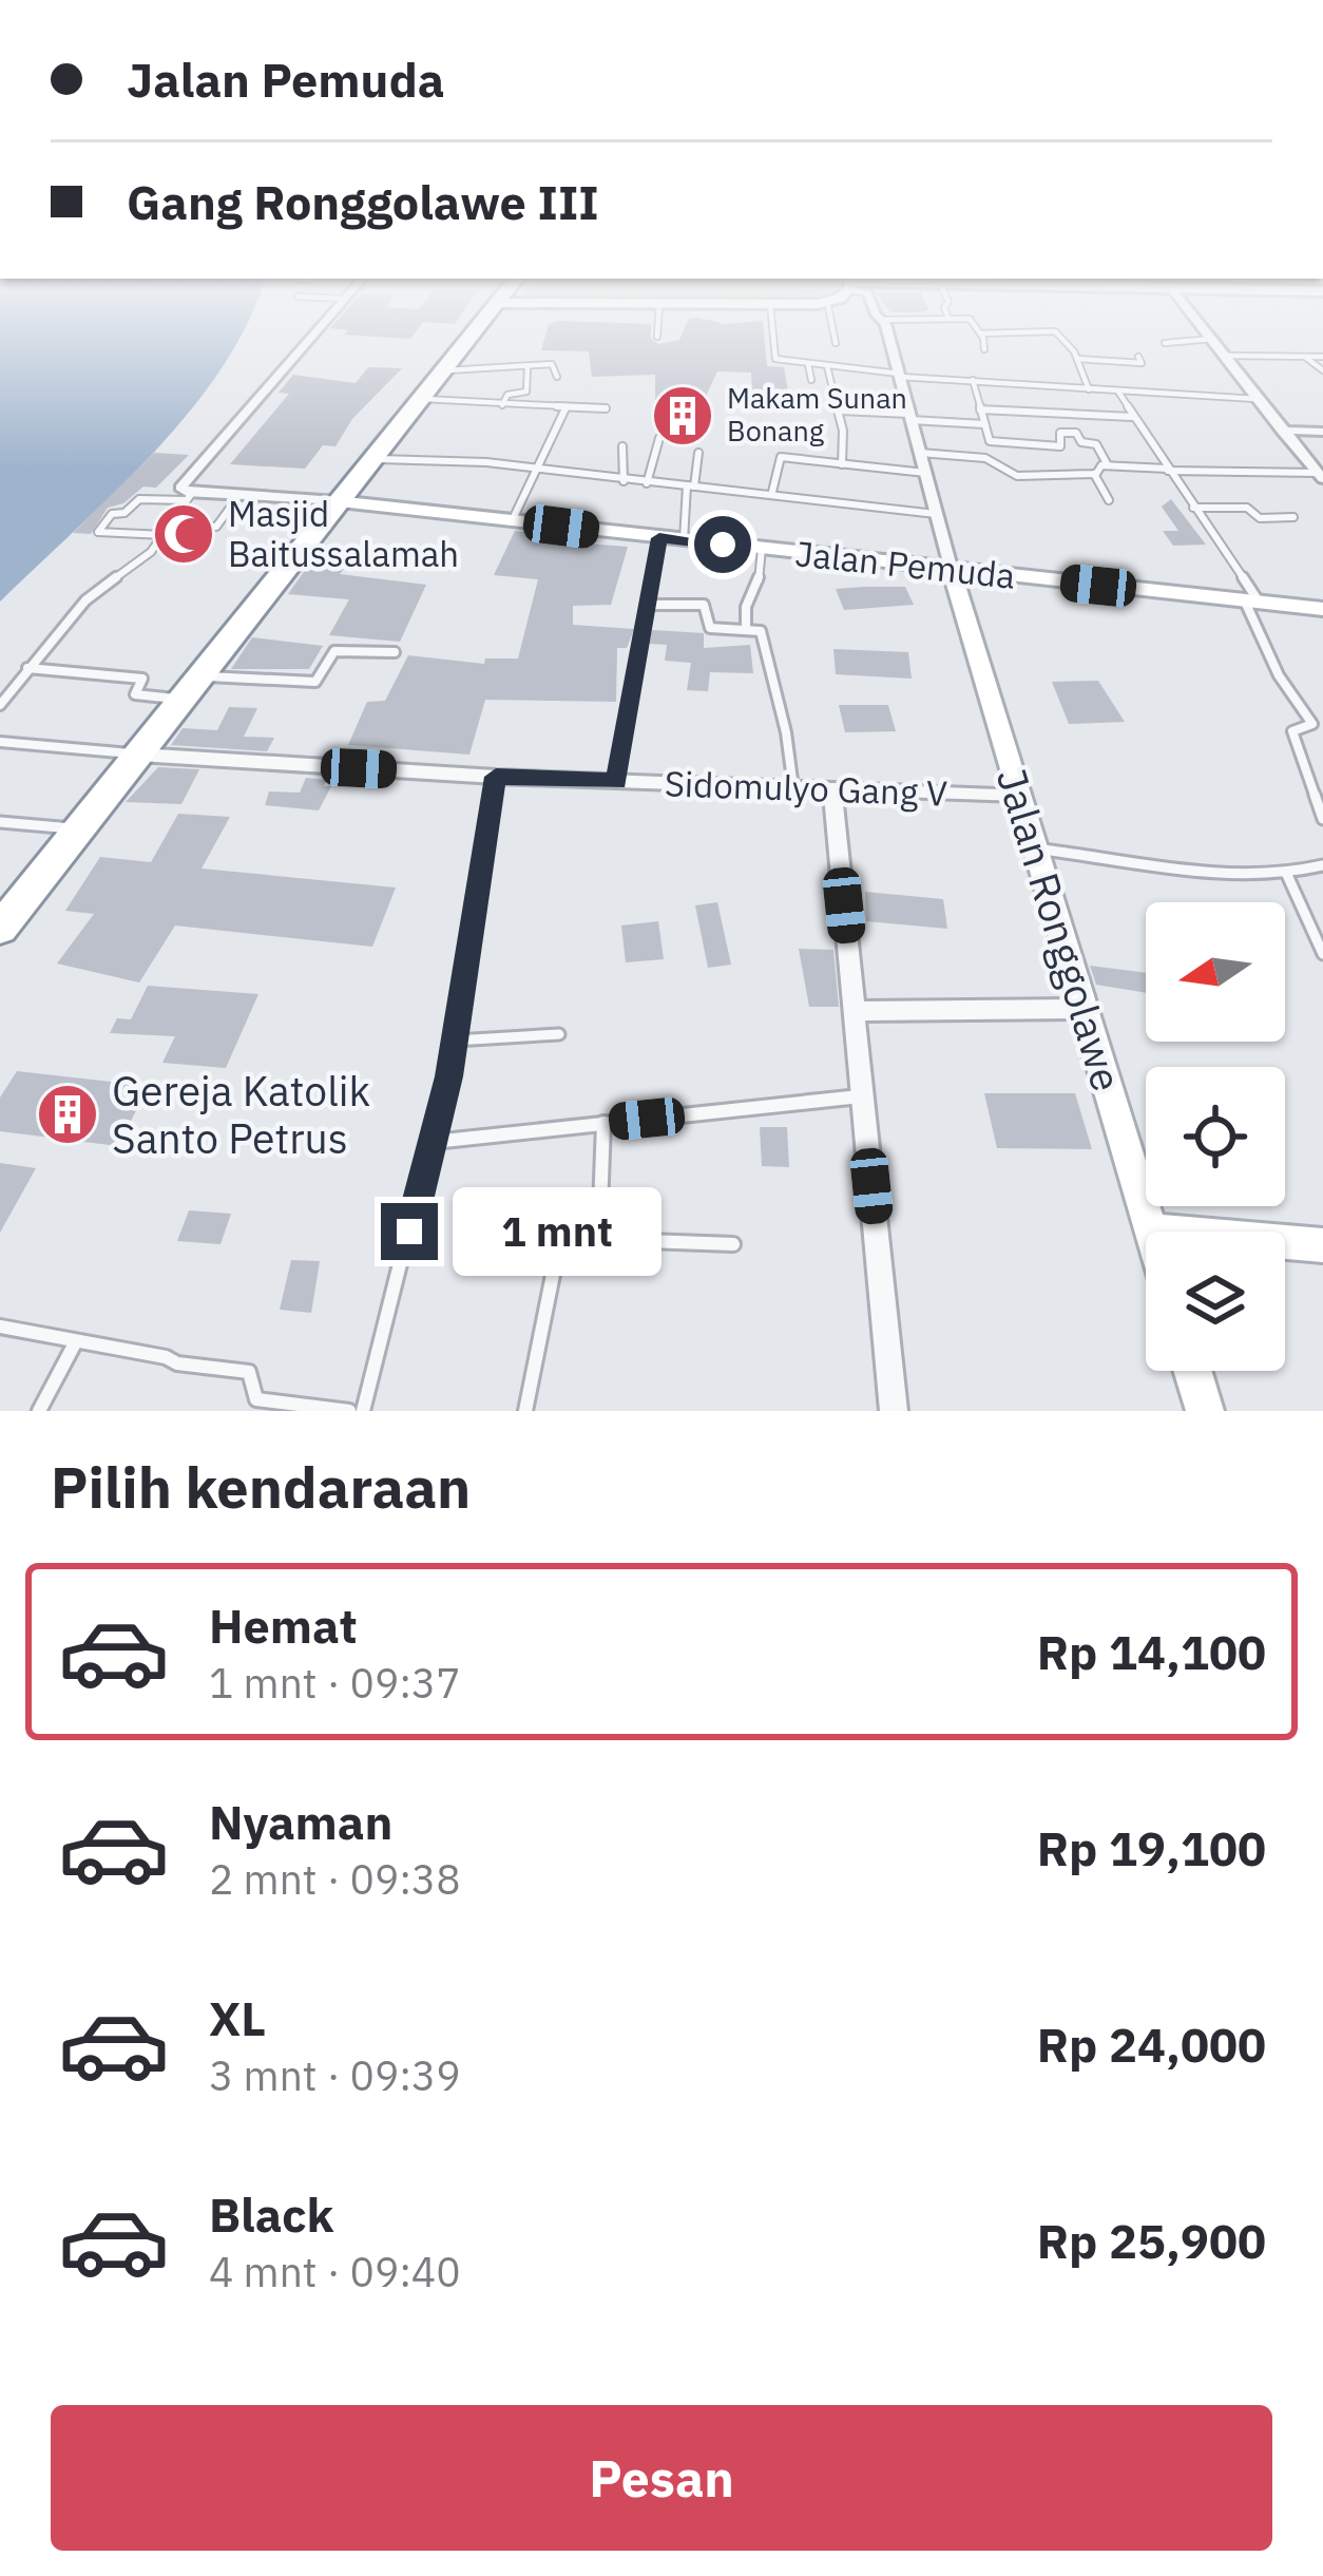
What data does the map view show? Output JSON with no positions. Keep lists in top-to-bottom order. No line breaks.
{"streets":{"main road":["Jalan Pemuda","Jalan Ronggolawe"],"street":["Sidomulyo Gang V"]},"crossings":[["Jalan Pemuda","Jalan Ronggolawe"],["Sidomulyo Gang V","Jalan Ronggolawe"]],"places":{"building":["Makam Sunan Bonang","Gereja Katolik Santo Petrus"],"mosque":["Masjid Baitussalamah"]},"north":"left","page":{"banner":["Jalan Pemuda","Gang Ronggolawe III"],"bubble":"1 mnt","heading":"Pilih kendaraan","list":[{"name":"Hemat","note":"1 mnt · 09:37","value":"Rp 14,100"},{"name":"Nyaman","note":"2 mnt · 09:38","value":"Rp 19,100"},{"name":"XL","note":"3 mnt · 09:39","value":"Rp 24,000"},{"name":"Black","note":"4 mnt · 09:40","value":"Rp 25,900"}],"buttons":"Pesan"}}
